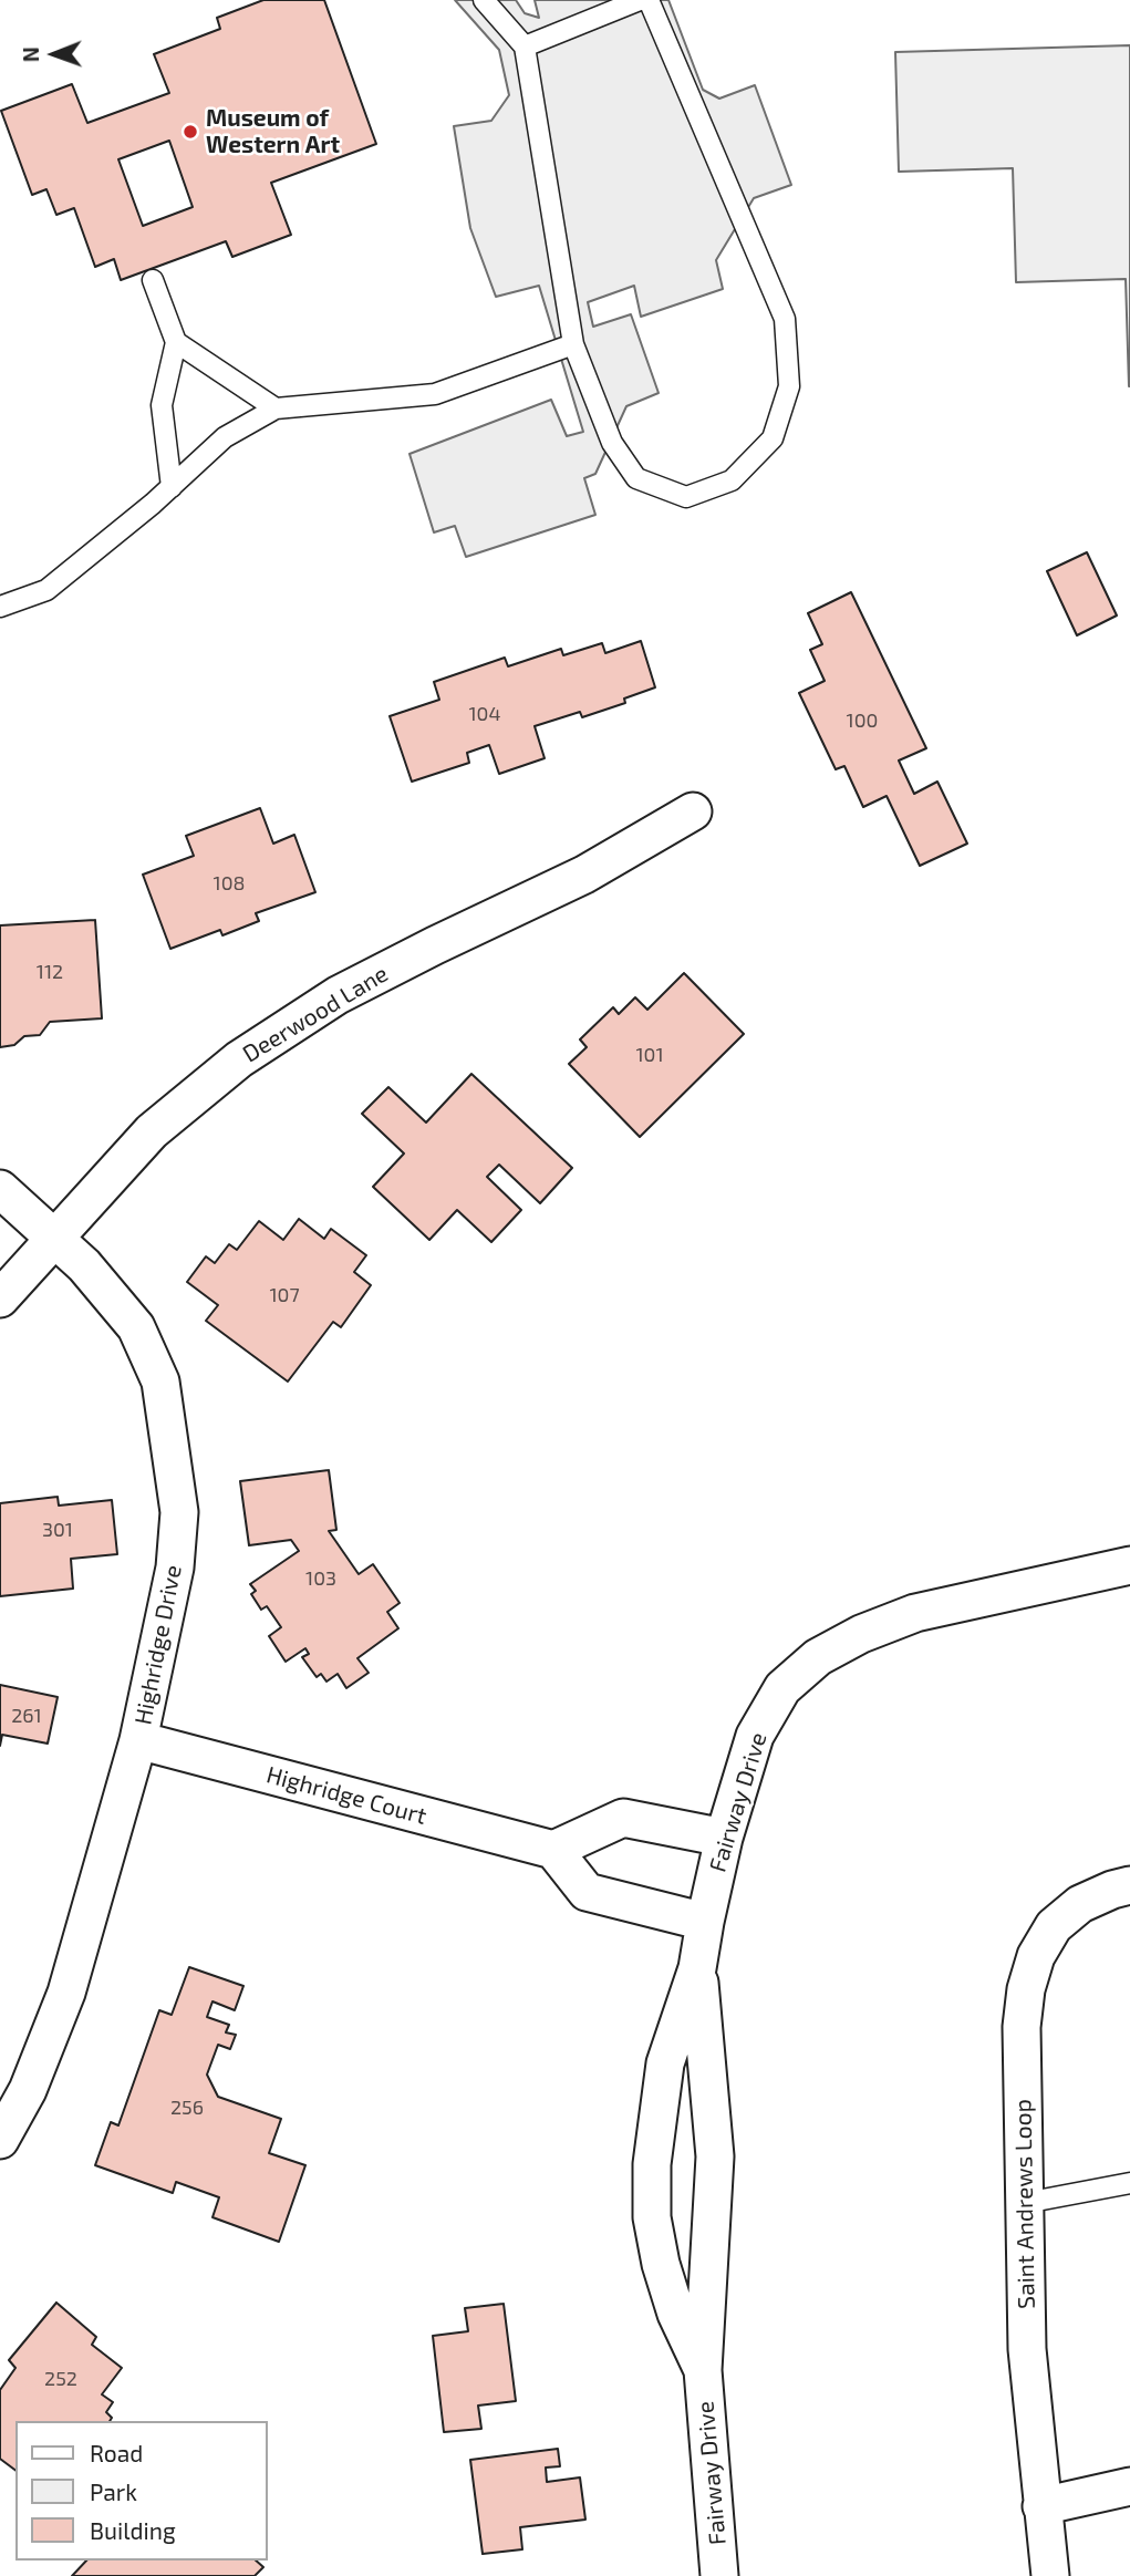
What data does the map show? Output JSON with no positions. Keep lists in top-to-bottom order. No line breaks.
{"streets":{"street":["Deerwood Lane","Highridge Drive","Highridge Court","Fairway Drive","Saint Andrews Loop"]},"crossings":[["Deerwood Lane","Highridge Drive"],["Highridge Drive","Highridge Court"]],"places":["Museum of Western Art"],"house_numbers":["104","100","108","112","101","107","301","103","261","256","252"],"legend":["Road","Park","Building"],"north":"left"}
